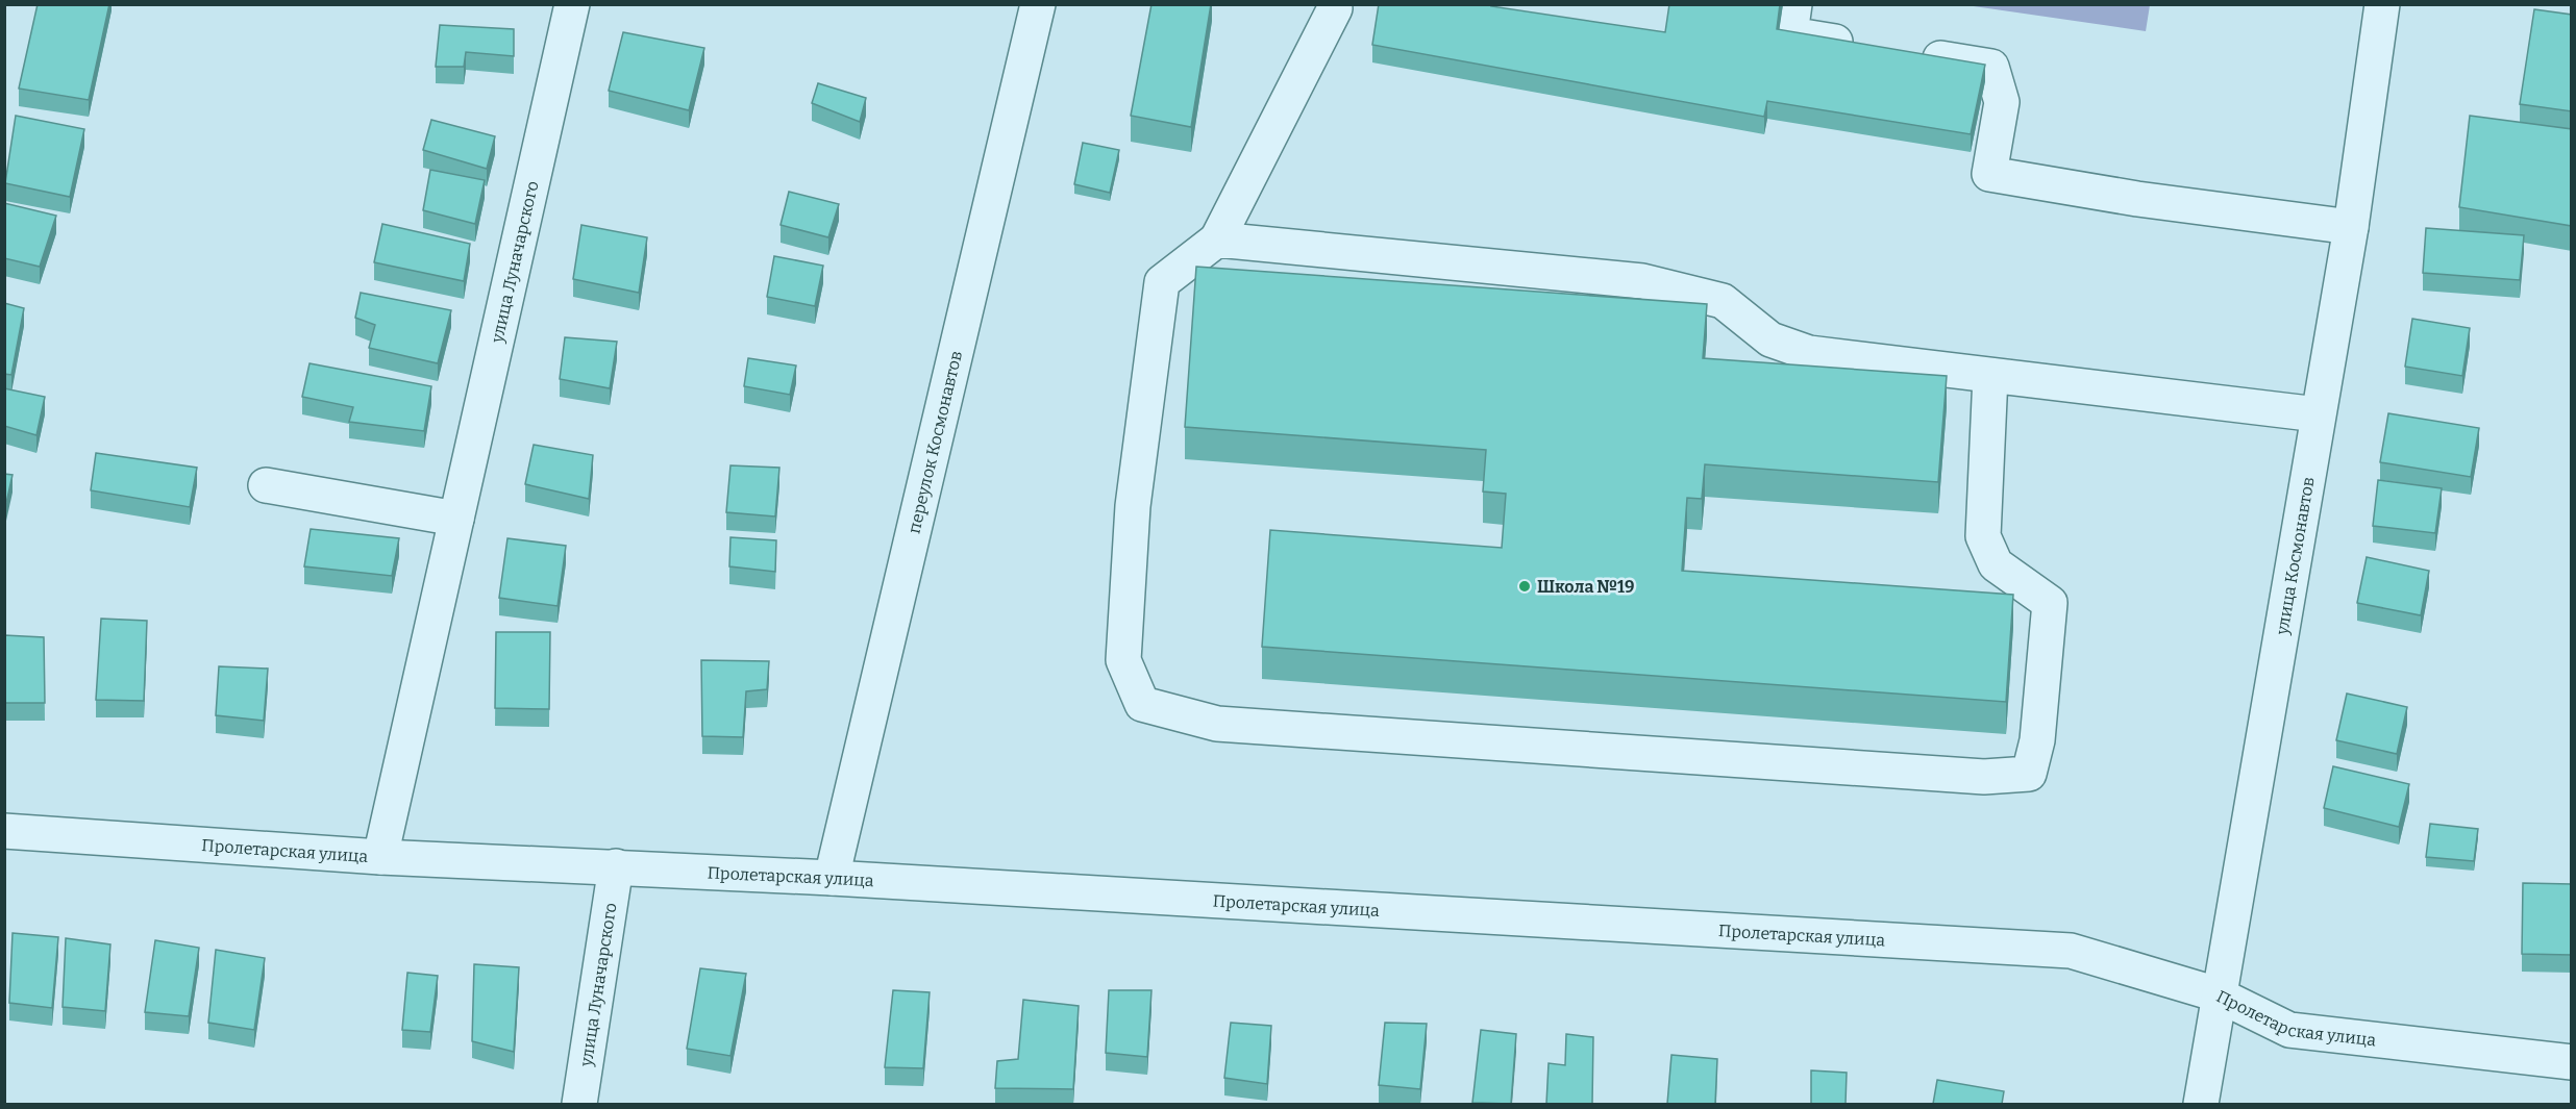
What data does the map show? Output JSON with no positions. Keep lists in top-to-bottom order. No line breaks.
{"streets":{"street":["улица Луначарского","переулок Космонавтов","улица Космонавтов","Пролетарская улица"]},"crossings":[["улица Луначарского","Пролетарская улица"],["переулок Космонавтов","Пролетарская улица"],["улица Космонавтов","Пролетарская улица"]],"places":["Школа №19"]}
